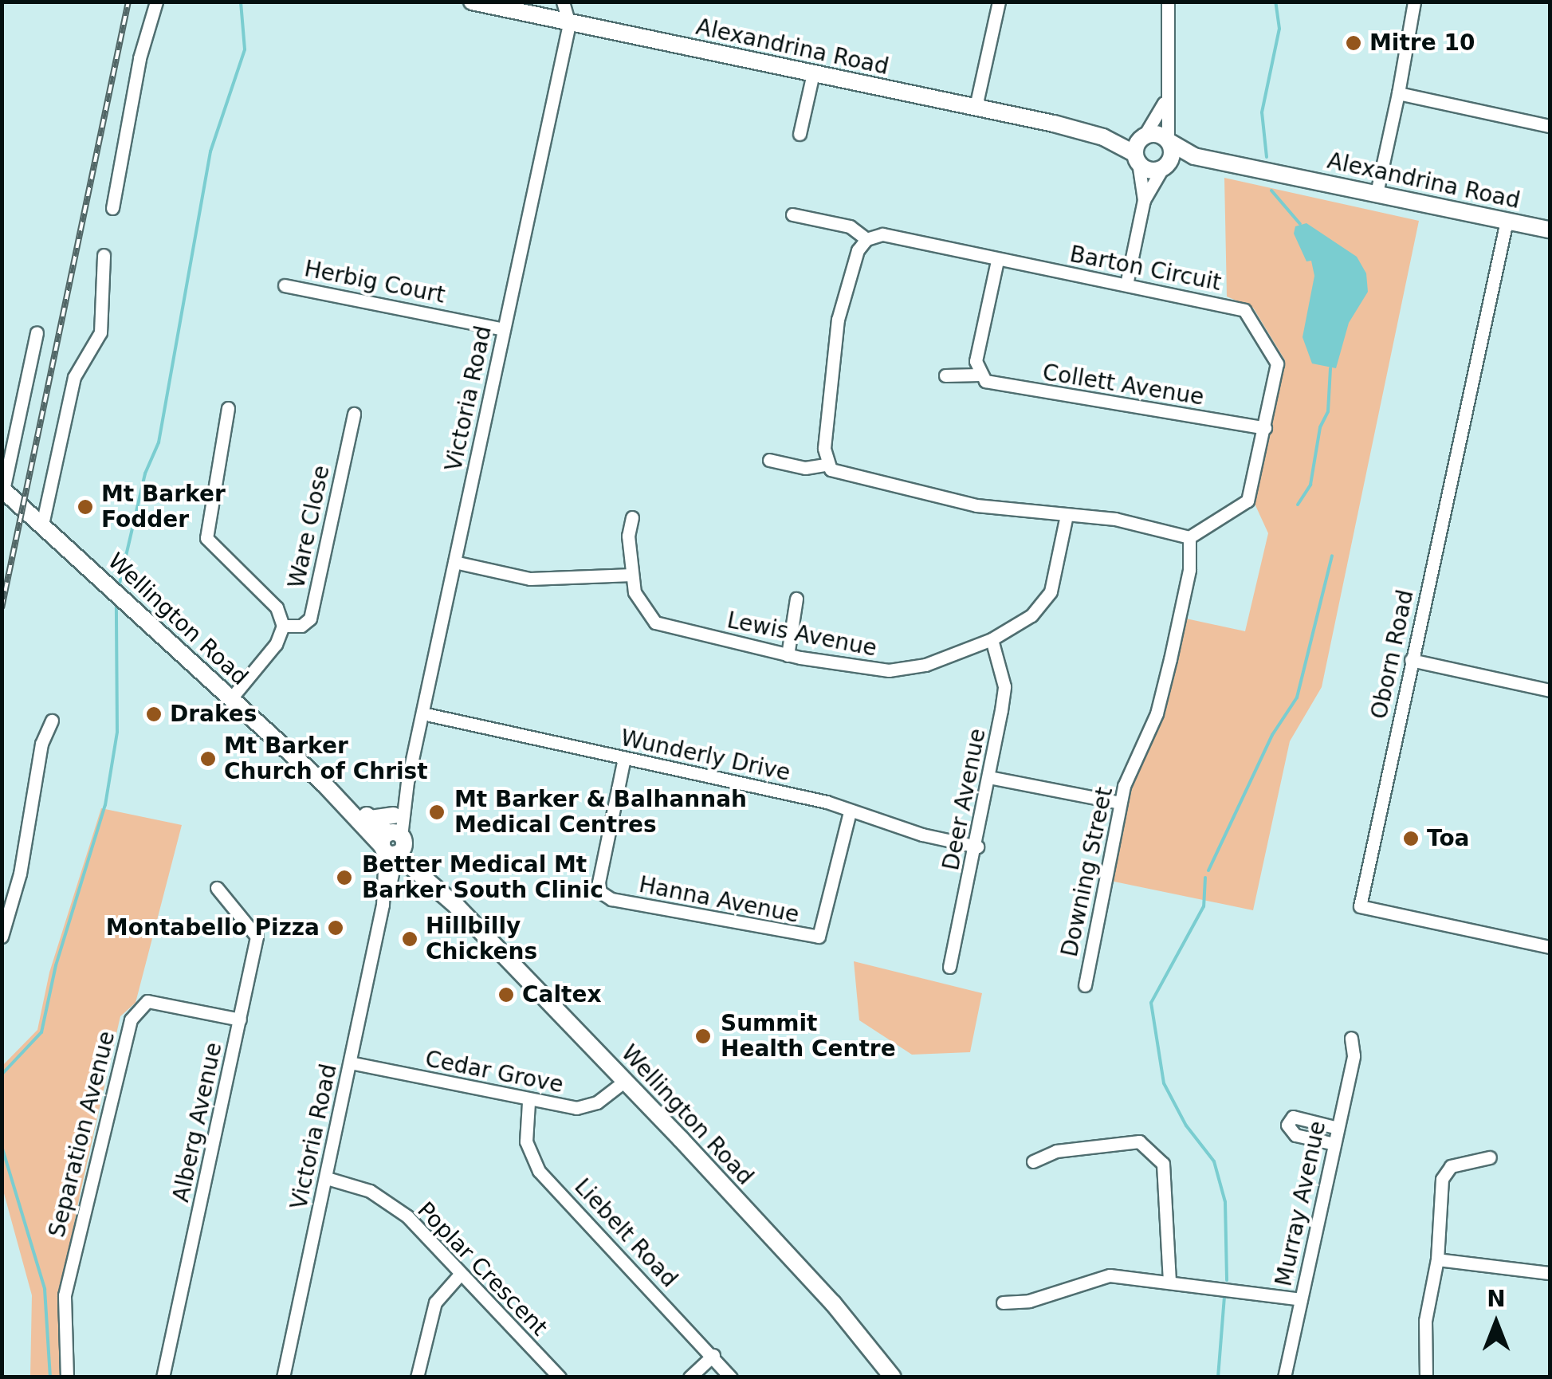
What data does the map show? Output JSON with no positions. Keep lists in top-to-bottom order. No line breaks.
{"streets":{"main road":["Alexandrina Road","Wellington Road"],"street":["Barton Circuit","Herbig Court","Collett Avenue","Victoria Road","Ware Close","Lewis Avenue","Oborn Road","Wunderly Drive","Deer Avenue","Downing Street","Hanna Avenue","Cedar Grove","Alberg Avenue","Separation Avenue","Murray Avenue","Liebelt Road","Poplar Crescent"]},"crossings":[["Alexandrina Road","Victoria Road"],["Alexandrina Road","Oborn Road"],["Barton Circuit","Collett Avenue"],["Barton Circuit","Downing Street"],["Herbig Court","Victoria Road"],["Victoria Road","Wellington Road"],["Victoria Road","Wunderly Drive"],["Victoria Road","Cedar Grove"],["Victoria Road","Poplar Crescent"],["Wellington Road","Cedar Grove"],["Lewis Avenue","Deer Avenue"],["Wunderly Drive","Deer Avenue"],["Wunderly Drive","Hanna Avenue"],["Cedar Grove","Liebelt Road"],["Alberg Avenue","Separation Avenue"]],"places":["Mitre 10","Mt Barker Fodder","Drakes","Mt Barker Church of Christ","Mt Barker & Balhannah Medical Centres","Toa","Better Medical Mt Barker South Clinic","Montabello Pizza","Hillbilly Chickens","Caltex","Summit Health Centre"],"north":"top"}
